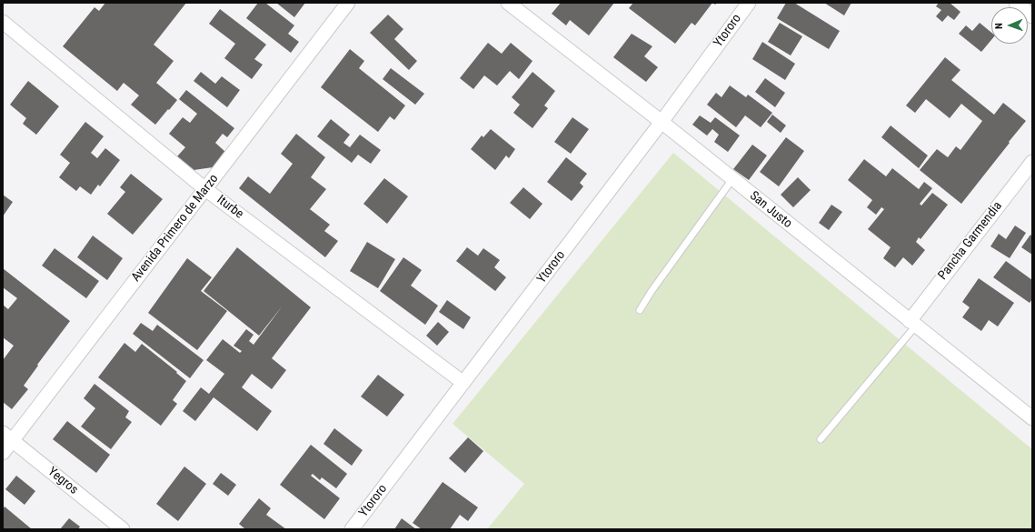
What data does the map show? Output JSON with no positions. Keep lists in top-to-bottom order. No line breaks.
{"streets":{"street":["Ytororo","Iturbe","San Justo","Avenida Primero de Marzo","Pancha Garmendia","Yegros"]},"crossings":[["Ytororo","Iturbe"],["Ytororo","San Justo"],["Iturbe","Avenida Primero de Marzo"],["San Justo","Pancha Garmendia"],["Avenida Primero de Marzo","Yegros"]],"north":"left"}
